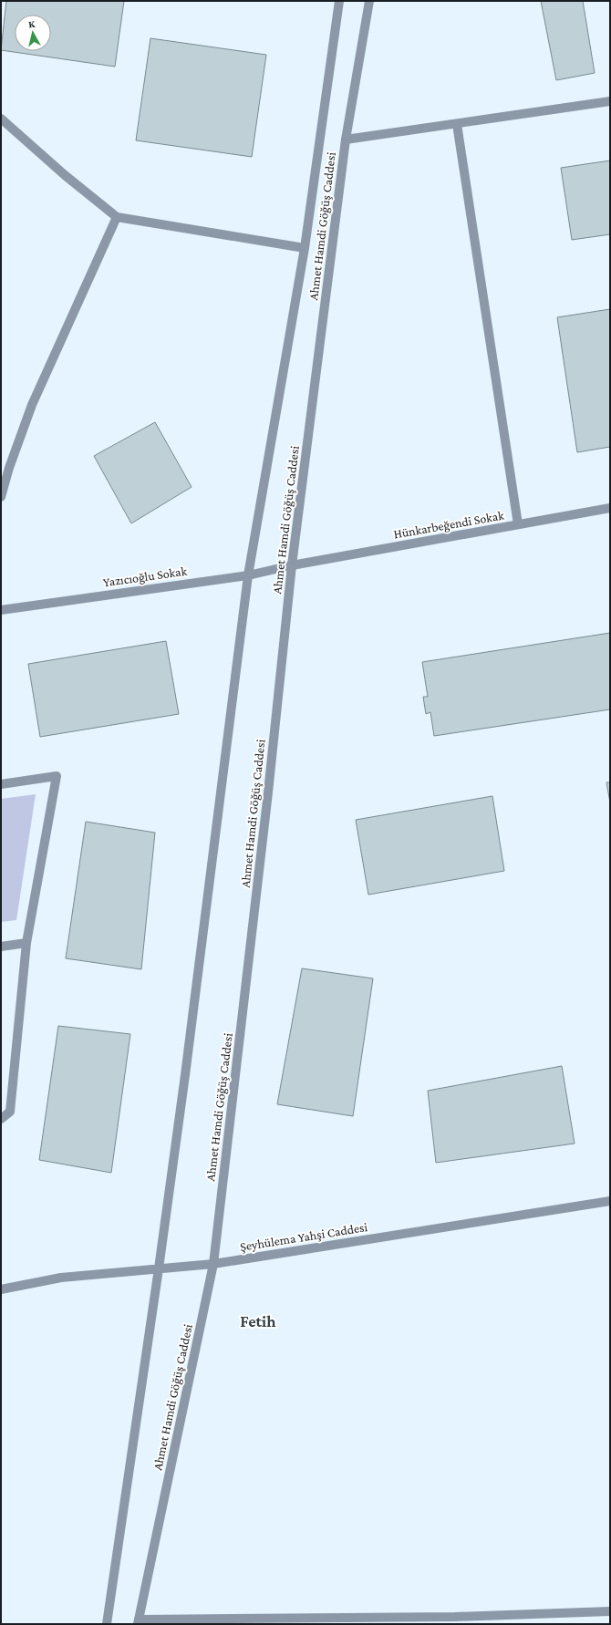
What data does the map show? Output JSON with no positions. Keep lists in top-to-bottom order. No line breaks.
{"streets":{"street":["Ahmet Hamdi Göğüş Caddesi","Hünkarbeğendi Sokak","Yazıcıoğlu Sokak","Şeyhülema Yahşi Caddesi"]},"crossings":[["Ahmet Hamdi Göğüş Caddesi","Hünkarbeğendi Sokak"],["Ahmet Hamdi Göğüş Caddesi","Yazıcıoğlu Sokak"],["Ahmet Hamdi Göğüş Caddesi","Şeyhülema Yahşi Caddesi"],["Hünkarbeğendi Sokak","Yazıcıoğlu Sokak"]],"districts":["Fetih"],"north":"top"}
